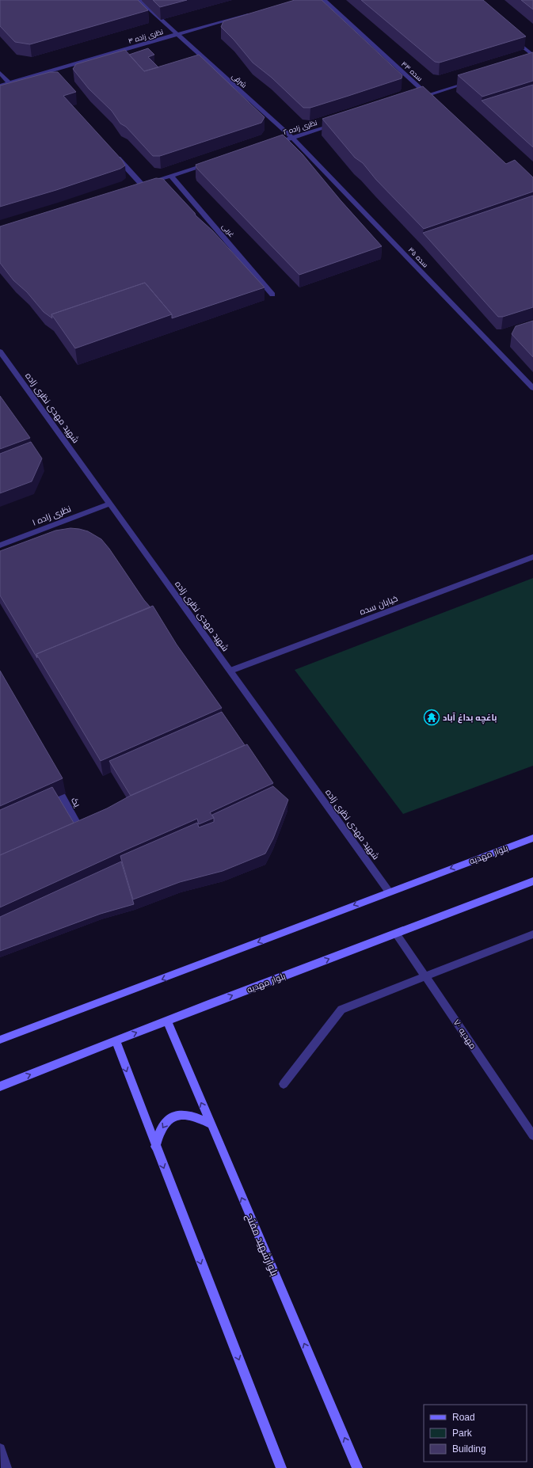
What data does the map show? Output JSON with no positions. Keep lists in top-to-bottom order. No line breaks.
{"streets":{"main road":["بلوار مهدیه","بلوارشهید مفتح"],"street":["نظری زاده ۴","سده ۳۳","شرقی","نظری زاده ۲","غربی","سده ۳۵","شهید مهدی نظری زاده","نظری زاده ۱","خیابان سده","یک","مهدیه ۷۰"]},"crossings":[["نظری زاده ۴","شرقی"],["شرقی","نظری زاده ۲"],["شرقی","سده ۳۵"],["نظری زاده ۲","سده ۳۵"],["شهید مهدی نظری زاده","نظری زاده ۱"],["شهید مهدی نظری زاده","خیابان سده"],["شهید مهدی نظری زاده","بلوار مهدیه"],["بلوار مهدیه","مهدیه ۷۰"],["بلوار مهدیه","بلوارشهید مفتح"]],"places":{"temple":["باغچه بداغ آباد"]},"legend":["Road","Park","Building"]}
